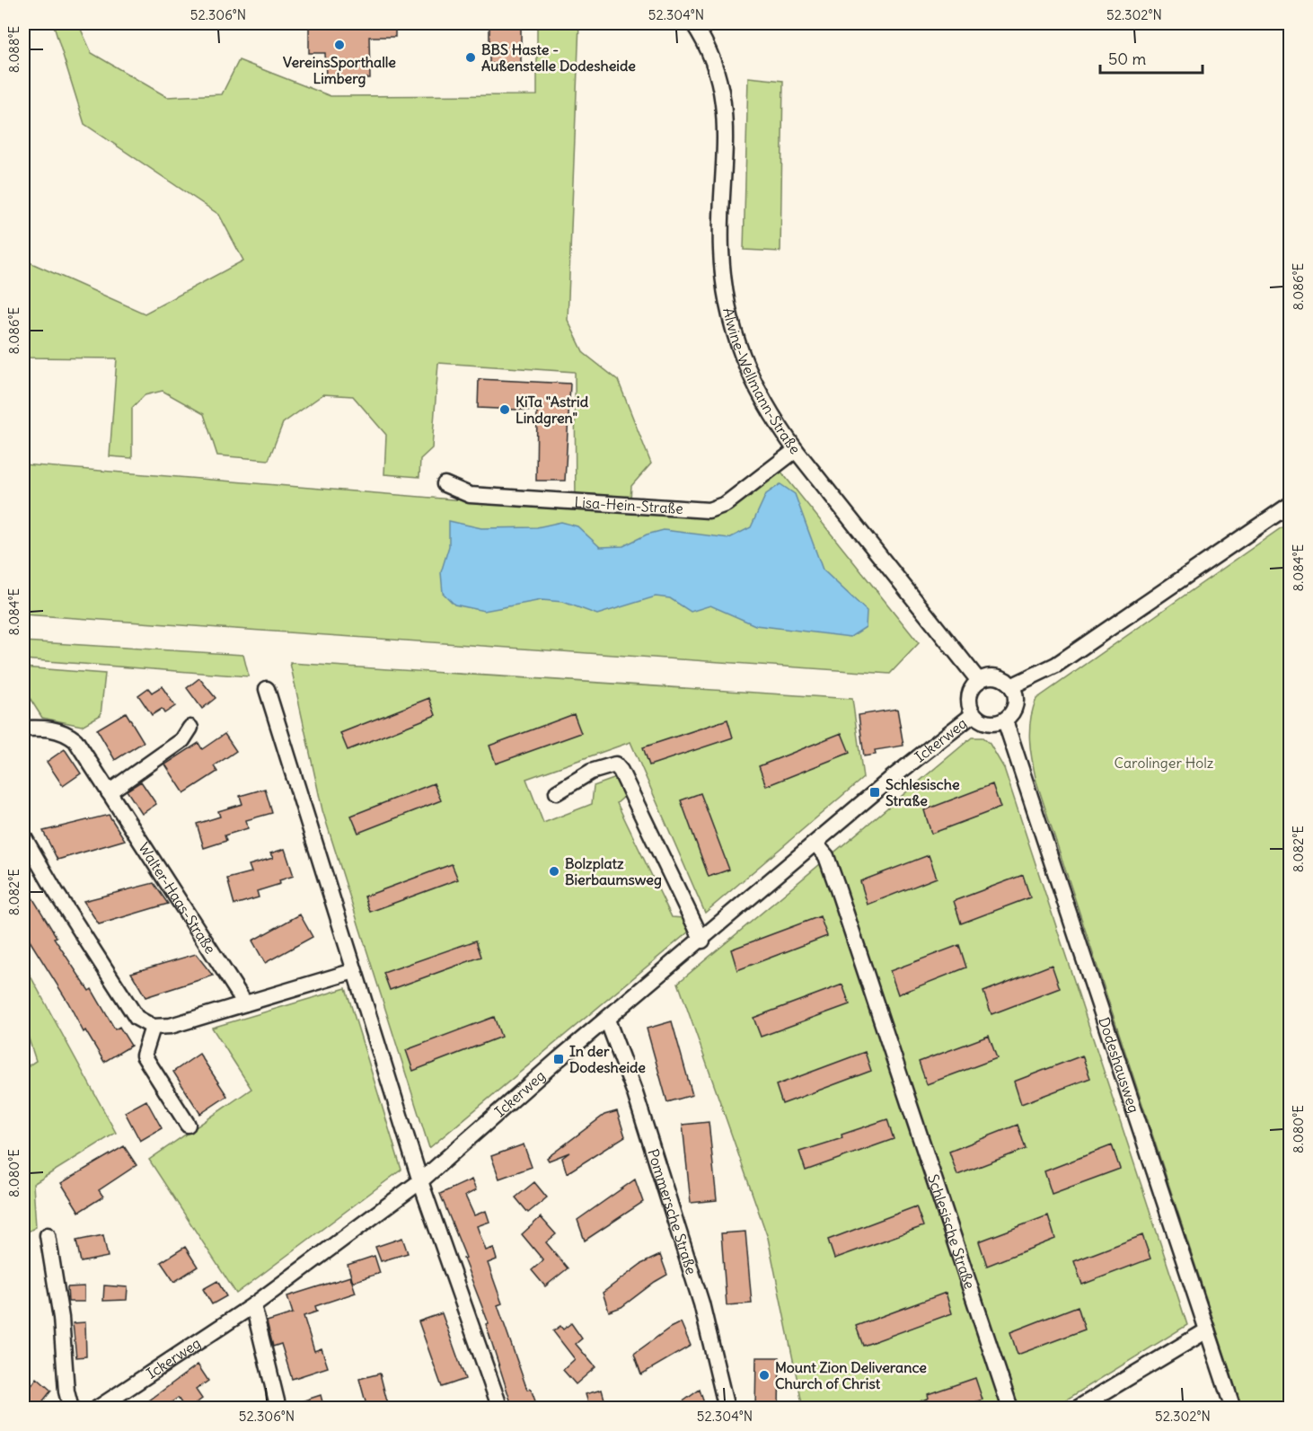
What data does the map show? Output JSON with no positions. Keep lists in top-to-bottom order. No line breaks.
{"streets":{"street":["Alwine-Wellmann-Straße","Lisa-Hein-Straße","Ickerweg","Walter-Haas-Straße","Dodeshausweg","Pommersche Straße","Schlesische Straße"]},"crossings":[["Alwine-Wellmann-Straße","Lisa-Hein-Straße"],["Alwine-Wellmann-Straße","Ickerweg"],["Alwine-Wellmann-Straße","Dodeshausweg"],["Ickerweg","Dodeshausweg"],["Ickerweg","Pommersche Straße"],["Ickerweg","Schlesische Straße"]],"parks":["Carolinger Holz"],"places":{"other":["VereinsSporthalle Limberg","BBS Haste - Außenstelle Dodesheide","KiTa \"Astrid Lindgren\"","Bolzplatz Bierbaumsweg","Mount Zion Deliverance Church of Christ"],"transit":["Schlesische Straße","In der Dodesheide"]},"scale_bar":"50 m","coordinates":["52.306°N","52.304°N","52.302°N","8.088°E","8.086°E","8.084°E","8.082°E","8.080°E"]}
